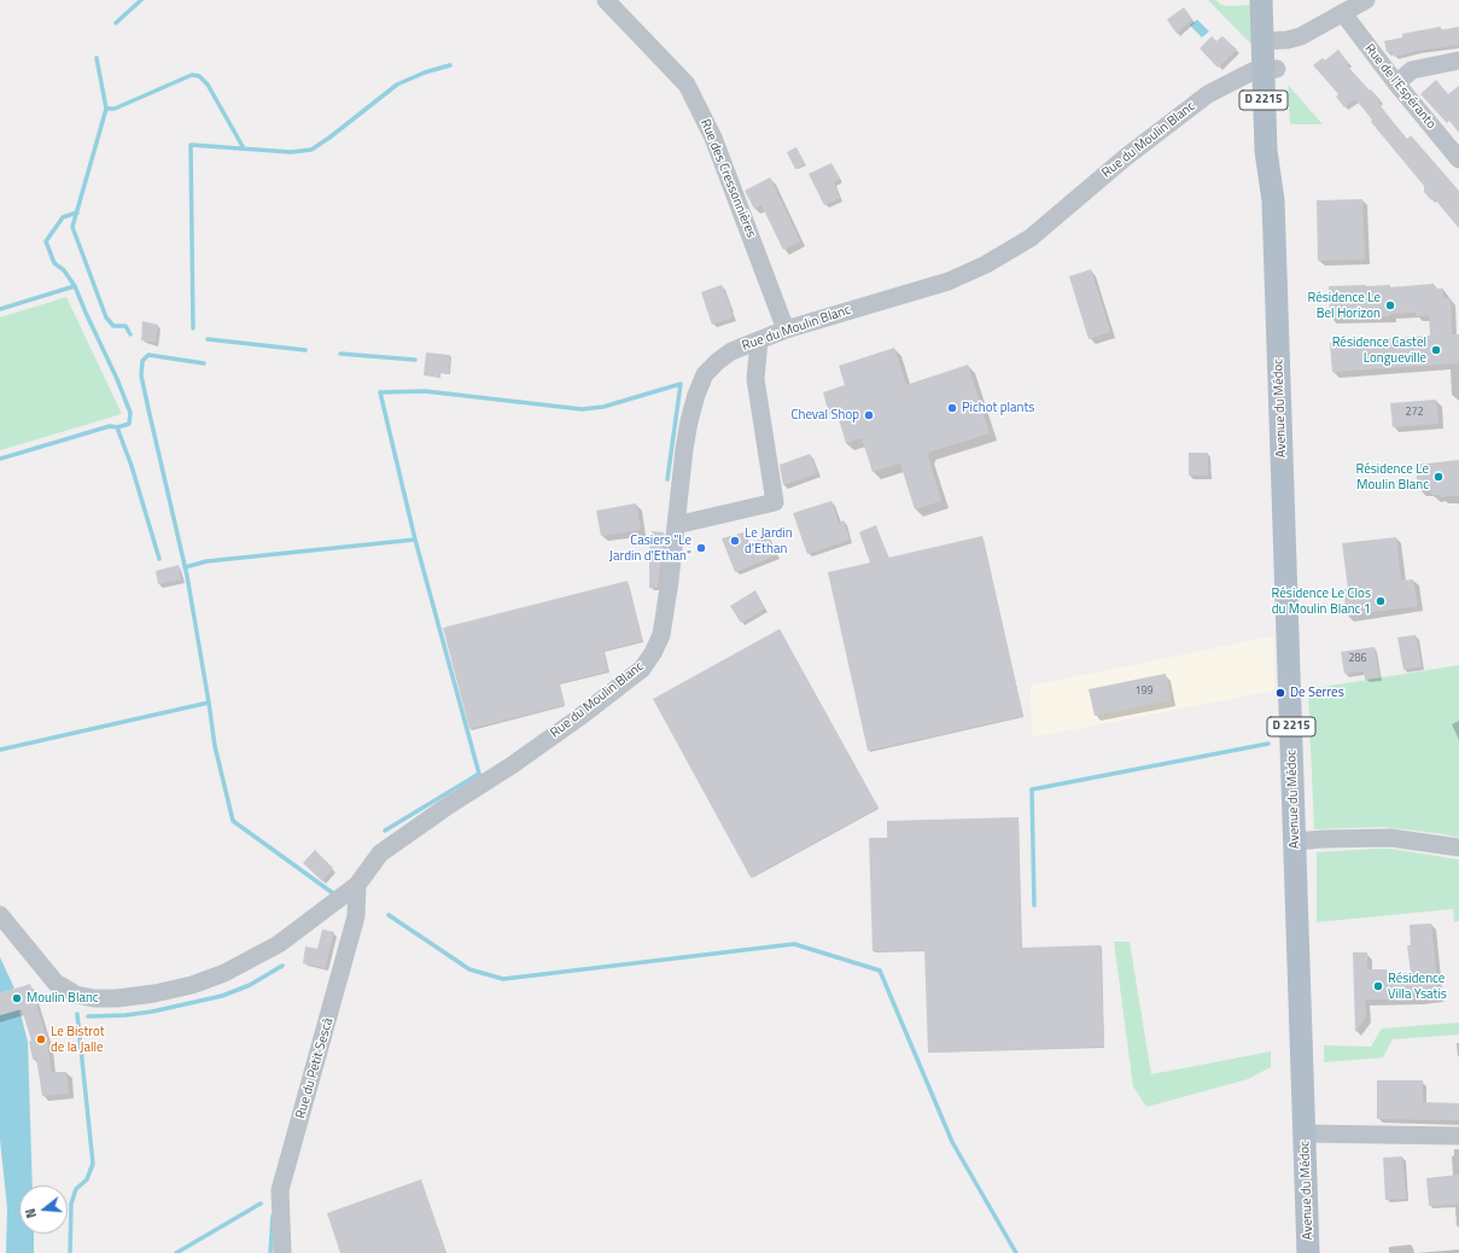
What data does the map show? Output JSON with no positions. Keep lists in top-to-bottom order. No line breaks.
{"streets":{"main road":["D 2215","Avenue du Médoc"],"street":["Rue de l'Espéranto","Rue du Moulin Blanc","Rue des Cressonnières","Rue du Petit Sescà"]},"crossings":[["Rue du Moulin Blanc","Rue des Cressonnières"],["Rue du Moulin Blanc","Avenue du Médoc"],["Rue du Moulin Blanc","Rue du Petit Sescà"]],"places":["Résidence Le Bel Horizon","Résidence Castel Longueville","Pichot plants","Cheval Shop","Résidence Le Moulin Blanc","Le Jardin d'Ethan","Casiers \"Le Jardin d'Ethan\"","Résidence Le Clos du Moulin Blanc 1","De Serres","Résidence Villa Ysatis","Moulin Blanc","Le Bistrot de la Jalle"],"house_numbers":["272","286","199"],"north":"left"}
